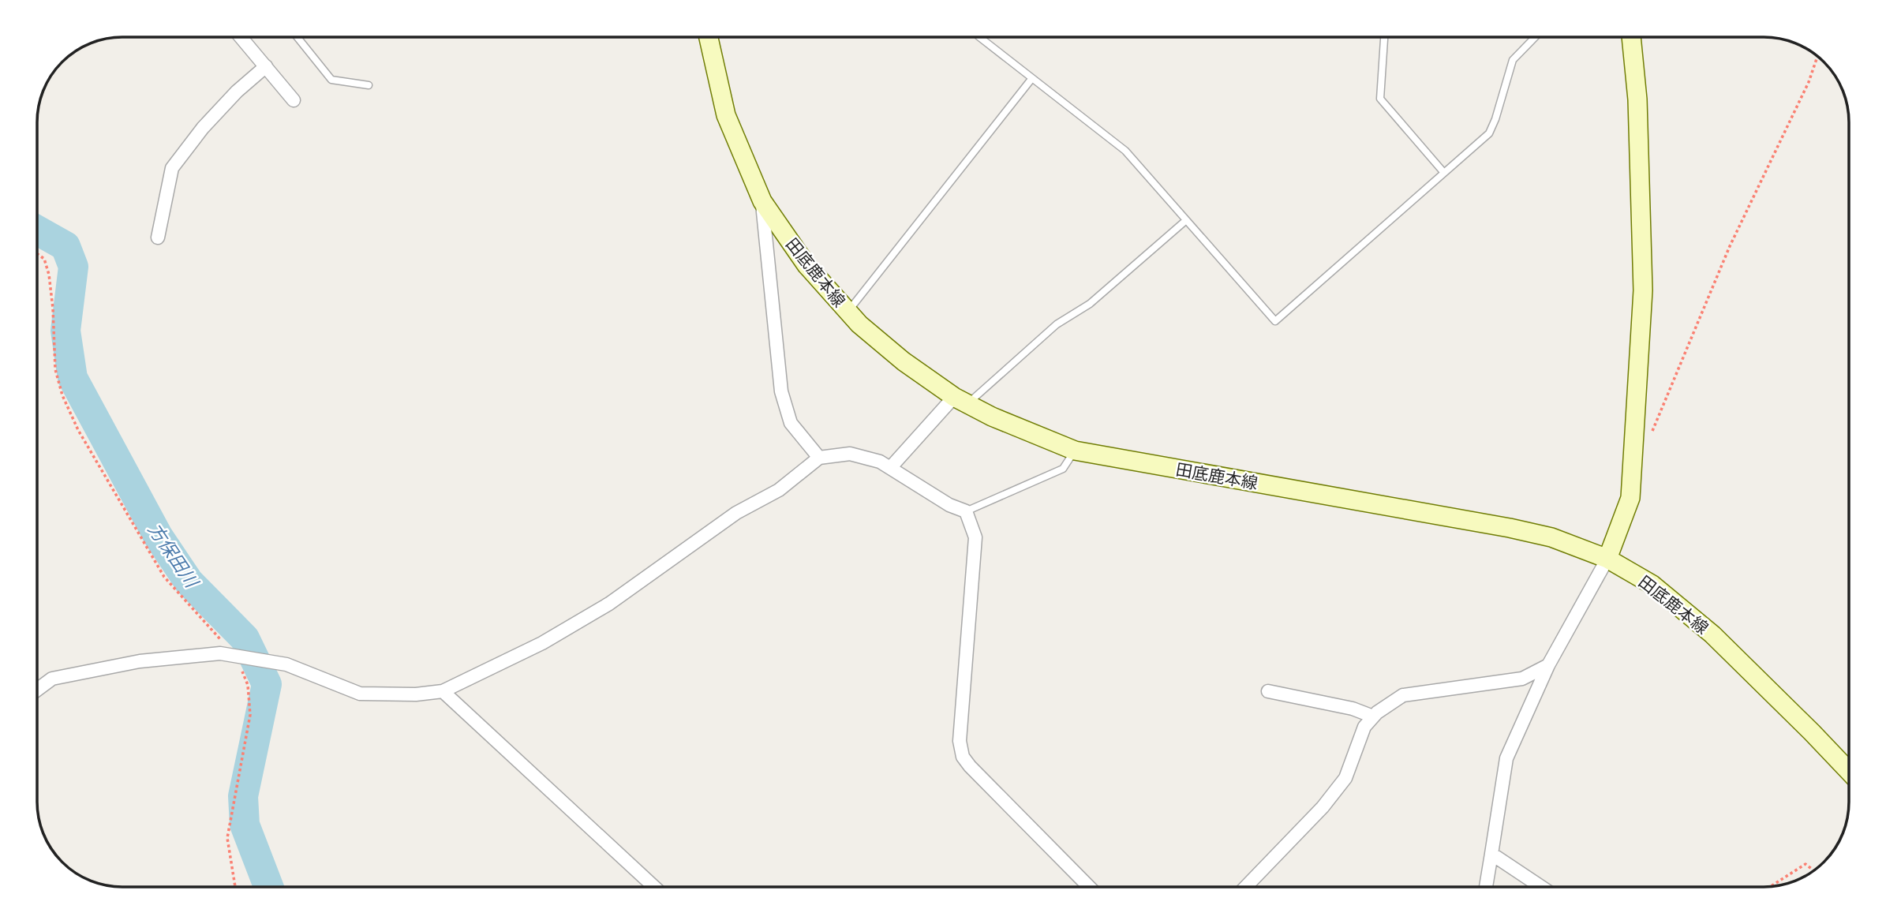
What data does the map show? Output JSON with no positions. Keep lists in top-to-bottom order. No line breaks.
{"streets":{"main road":["田底鹿本線"]},"water":["方保田川"]}
